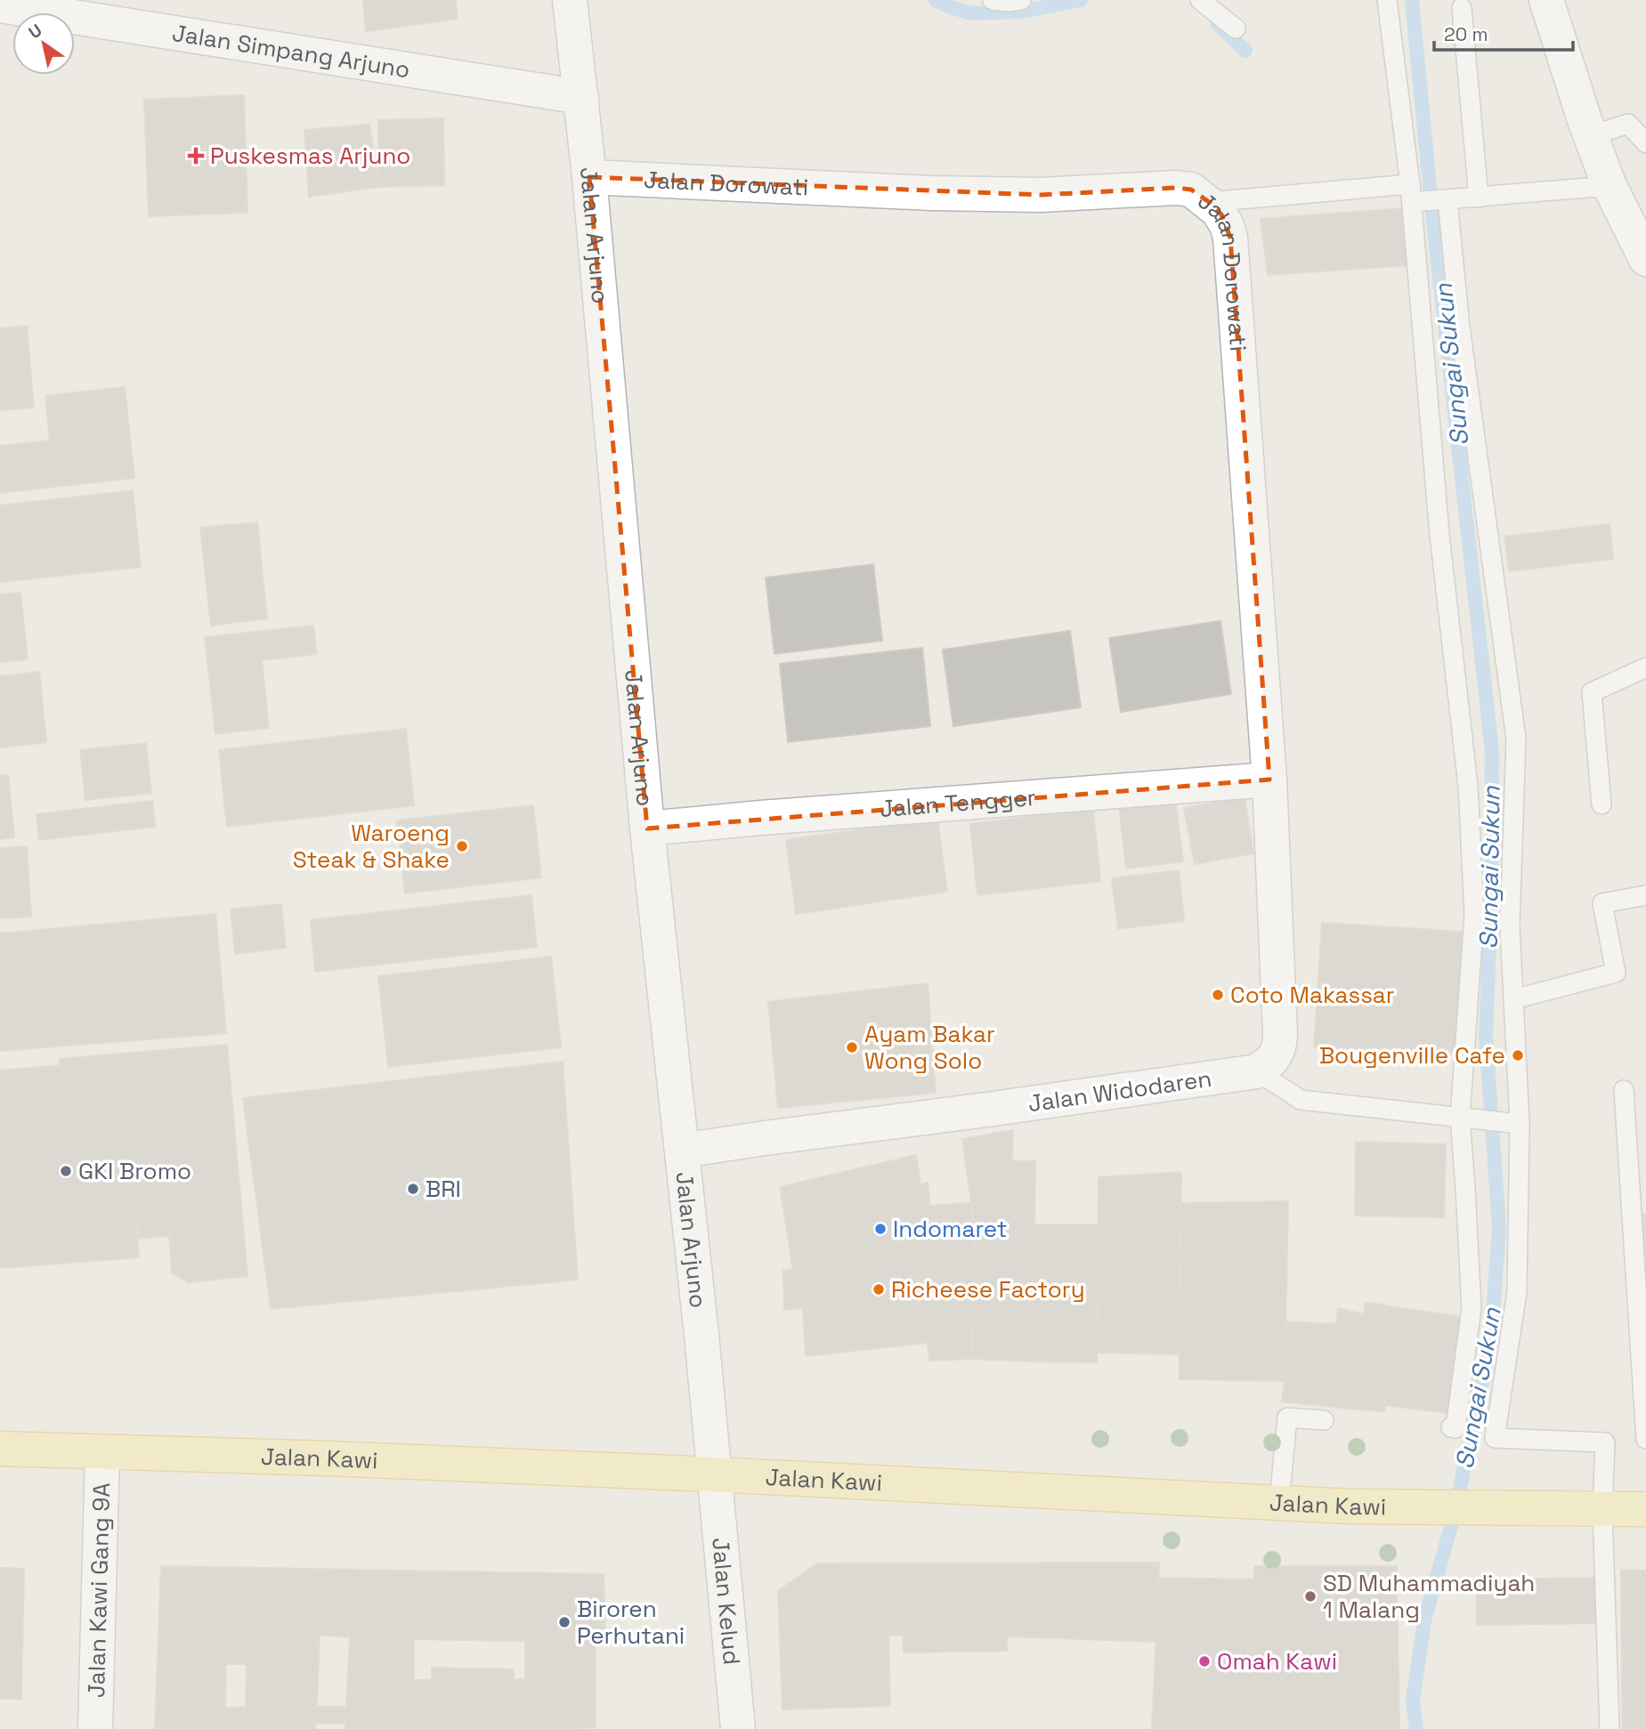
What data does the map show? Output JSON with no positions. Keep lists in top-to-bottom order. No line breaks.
{"streets":{"main road":["Jalan Kawi"],"street":["Jalan Simpang Arjuno","Jalan Dorowati","Jalan Arjuno","Jalan Tengger","Jalan Widodaren","Jalan Kawi Gang 9A","Jalan Kelud"]},"crossings":[["Jalan Simpang Arjuno","Jalan Arjuno"],["Jalan Dorowati","Jalan Arjuno"],["Jalan Dorowati","Jalan Tengger"],["Jalan Arjuno","Jalan Tengger"],["Jalan Arjuno","Jalan Widodaren"],["Jalan Arjuno","Jalan Kawi"],["Jalan Arjuno","Jalan Kelud"],["Jalan Kawi","Jalan Kawi Gang 9A"],["Jalan Kawi","Jalan Kelud"]],"water":["Sungai Sukun"],"places":{"health":["Puskesmas Arjuno"],"other":["Waroeng Steak & Shake","Coto Makassar","Ayam Bakar Wong Solo","Bougenville Cafe","GKI Bromo","BRI","Indomaret","Richeese Factory","SD Muhammadiyah 1 Malang","Biroren Perhutani","Omah Kawi"]},"scale_bar":"20 m","north":"top left"}
